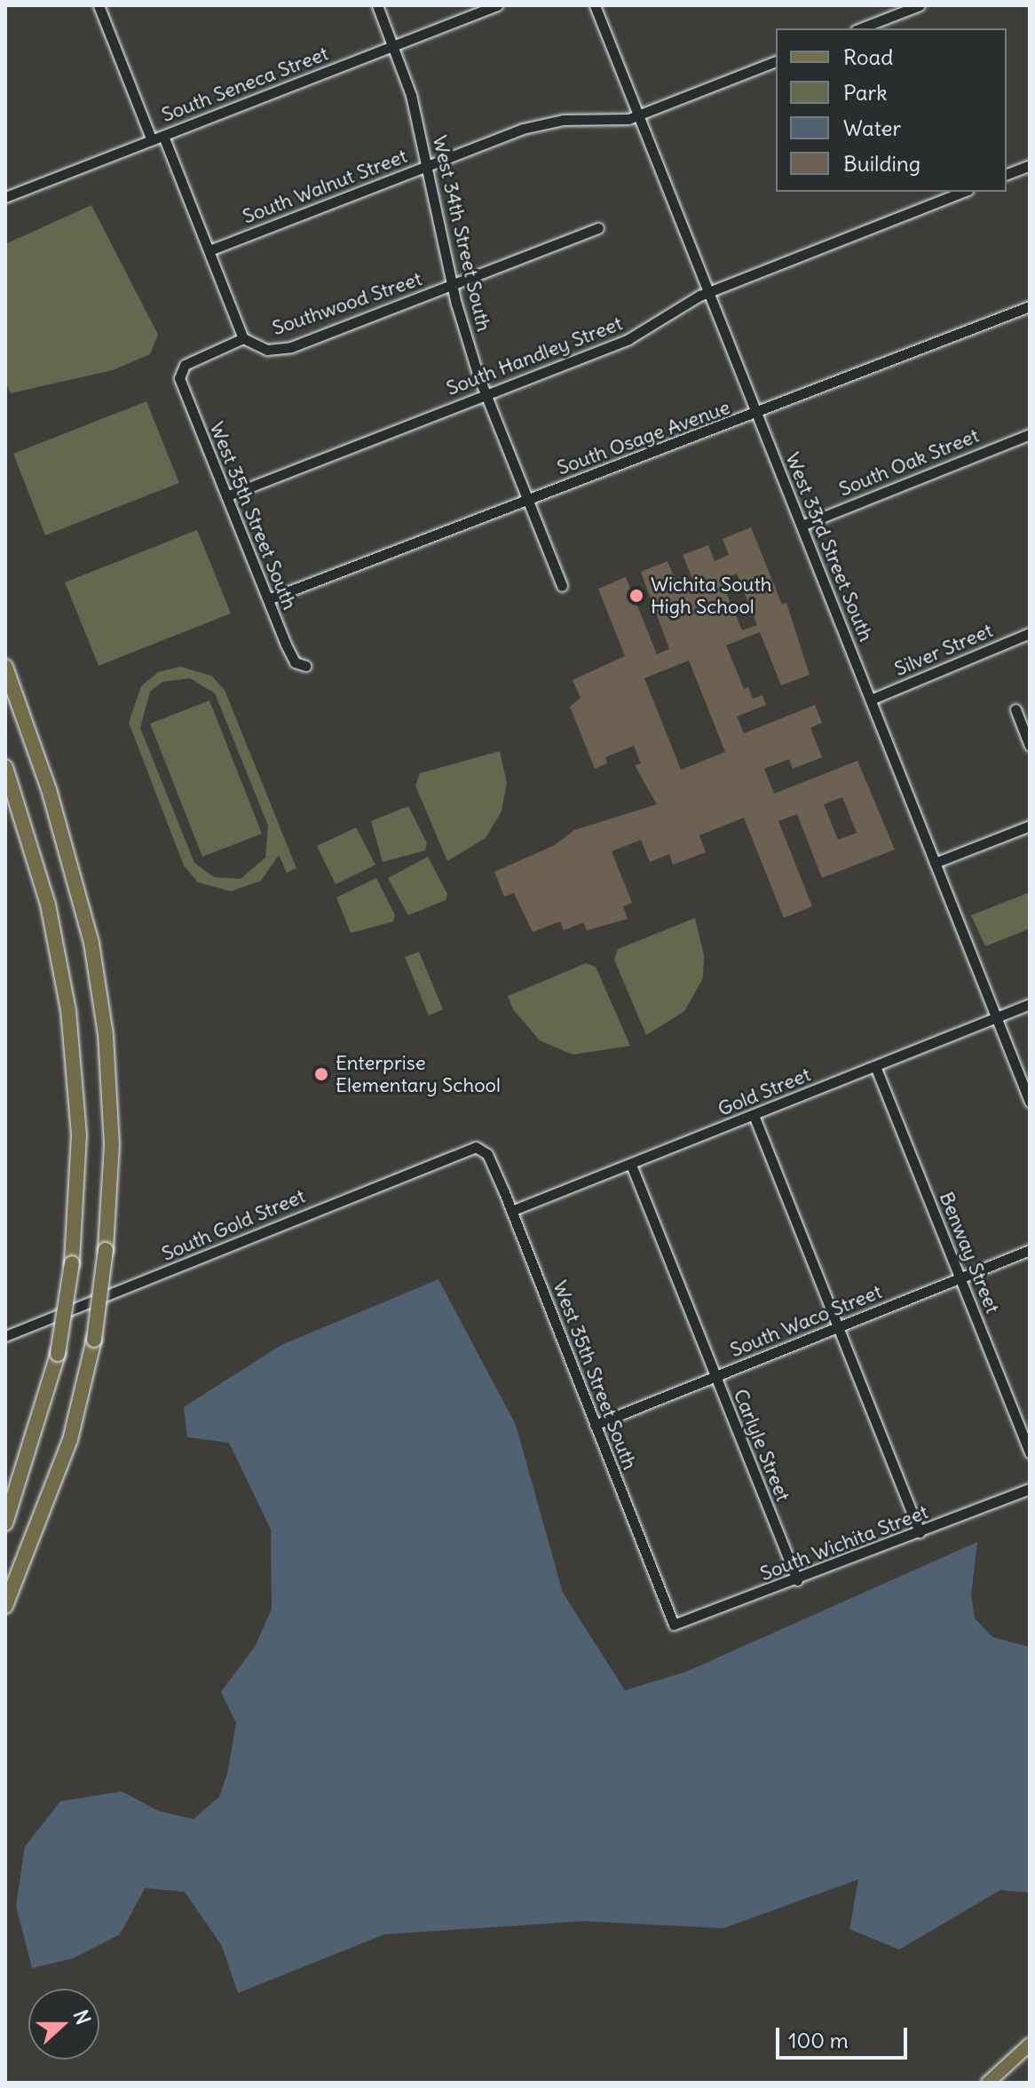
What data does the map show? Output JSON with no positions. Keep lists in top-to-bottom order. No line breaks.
{"streets":{"street":["South Seneca Street","South Walnut Street","West 34th Street South","Southwood Street","South Handley Street","South Osage Avenue","South Oak Street","West 35th Street South","West 33rd Street South","Silver Street","Gold Street","South Gold Street","Benway Street","South Waco Street","Carlyle Street","South Wichita Street"]},"crossings":[["South Seneca Street","West 34th Street South"],["South Walnut Street","West 34th Street South"],["South Walnut Street","West 33rd Street South"],["West 34th Street South","Southwood Street"],["West 34th Street South","South Handley Street"],["West 34th Street South","South Osage Avenue"],["Southwood Street","West 35th Street South"],["South Handley Street","West 35th Street South"],["South Handley Street","West 33rd Street South"],["South Osage Avenue","West 35th Street South"],["South Osage Avenue","West 33rd Street South"],["South Oak Street","West 33rd Street South"],["West 35th Street South","Gold Street"],["West 35th Street South","South Gold Street"],["West 35th Street South","South Waco Street"],["West 35th Street South","South Wichita Street"],["West 33rd Street South","Silver Street"],["West 33rd Street South","Gold Street"],["Gold Street","Benway Street"],["Gold Street","Carlyle Street"],["Benway Street","South Waco Street"],["South Waco Street","Carlyle Street"],["Carlyle Street","South Wichita Street"]],"places":["Wichita South High School","Enterprise Elementary School"],"legend":["Road","Park","Water","Building"],"scale_bar":"100 m","north":"right"}
